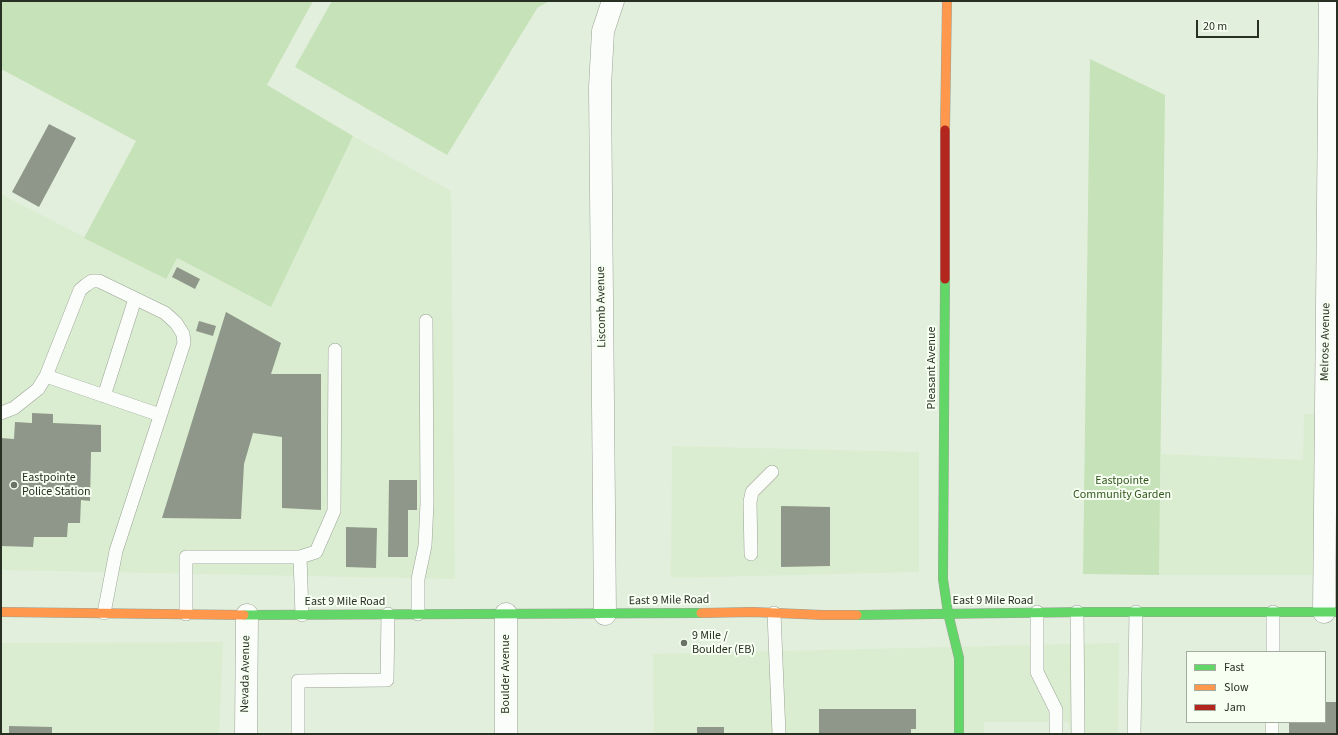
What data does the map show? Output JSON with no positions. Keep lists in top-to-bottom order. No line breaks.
{"streets":{"main road":["Pleasant Avenue","East 9 Mile Road"],"street":["Liscomb Avenue","Melrose Avenue","Nevada Avenue","Boulder Avenue"]},"crossings":[["Liscomb Avenue","East 9 Mile Road"],["Melrose Avenue","East 9 Mile Road"],["Pleasant Avenue","East 9 Mile Road"],["East 9 Mile Road","Nevada Avenue"],["East 9 Mile Road","Boulder Avenue"]],"parks":["Eastpointe Community Garden"],"places":["Eastpointe Police Station","9 Mile / Boulder (EB)"],"legend":["Fast","Slow","Jam"],"scale_bar":"20 m"}
